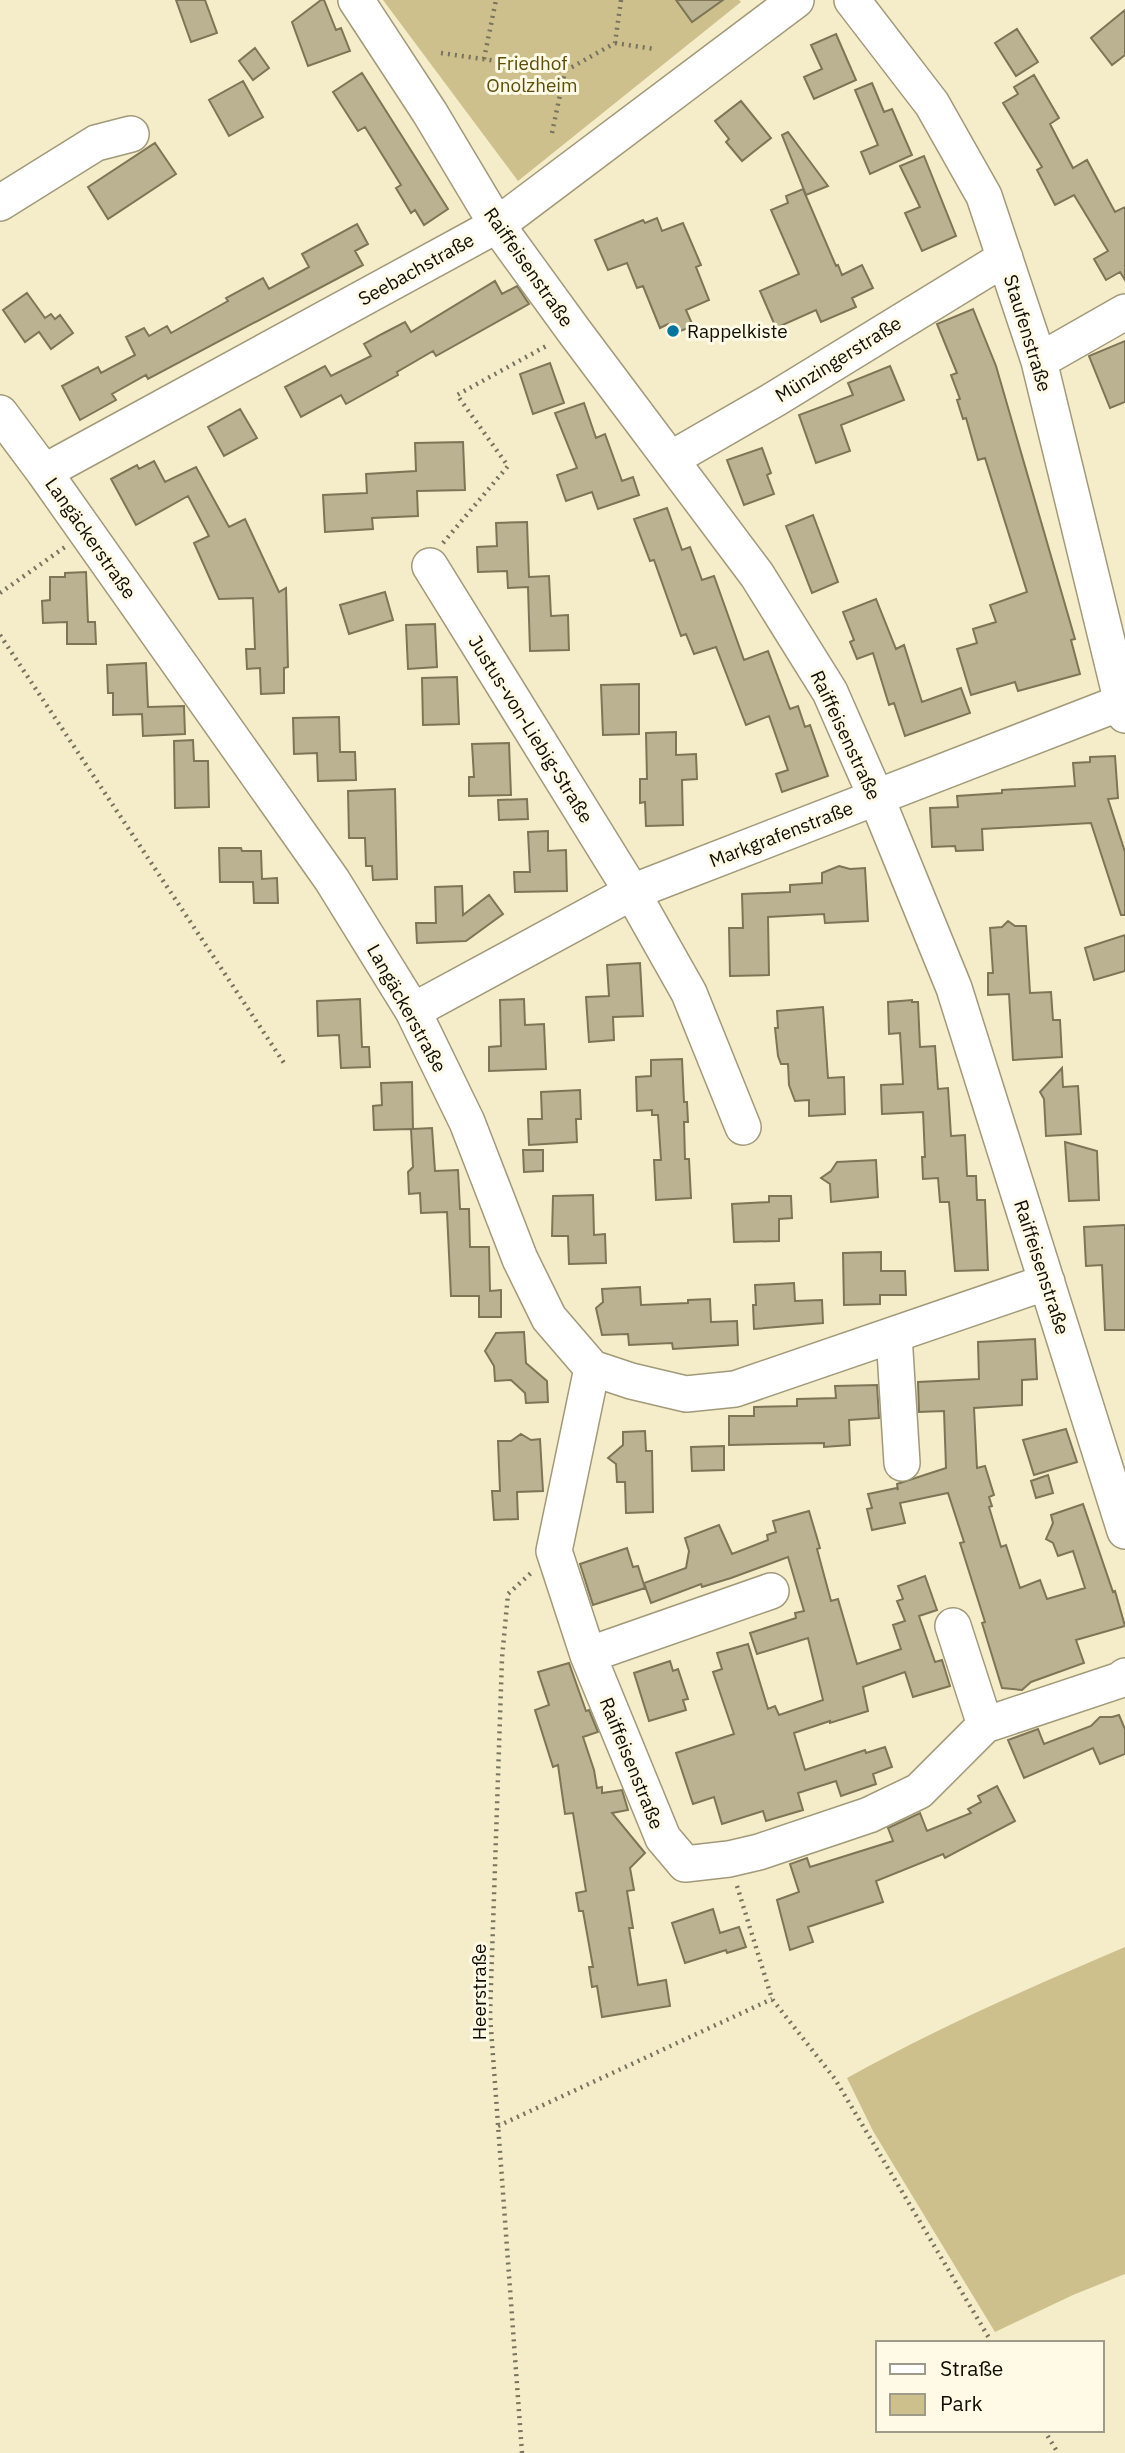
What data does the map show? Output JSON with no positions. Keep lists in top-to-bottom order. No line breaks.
{"streets":{"street":["Raiffeisenstraße","Seebachstraße","Staufenstraße","Münzingerstraße","Langäckerstraße","Justus-von-Liebig-Straße","Markgrafenstraße"],"path":["Heerstraße"]},"crossings":[["Raiffeisenstraße","Seebachstraße"],["Raiffeisenstraße","Münzingerstraße"],["Raiffeisenstraße","Langäckerstraße"],["Raiffeisenstraße","Markgrafenstraße"],["Raiffeisenstraße","Heerstraße"],["Seebachstraße","Langäckerstraße"],["Staufenstraße","Münzingerstraße"],["Staufenstraße","Markgrafenstraße"],["Langäckerstraße","Markgrafenstraße"],["Justus-von-Liebig-Straße","Markgrafenstraße"]],"parks":["Friedhof Onolzheim"],"places":["Rappelkiste"],"legend":["Straße","Park"]}
